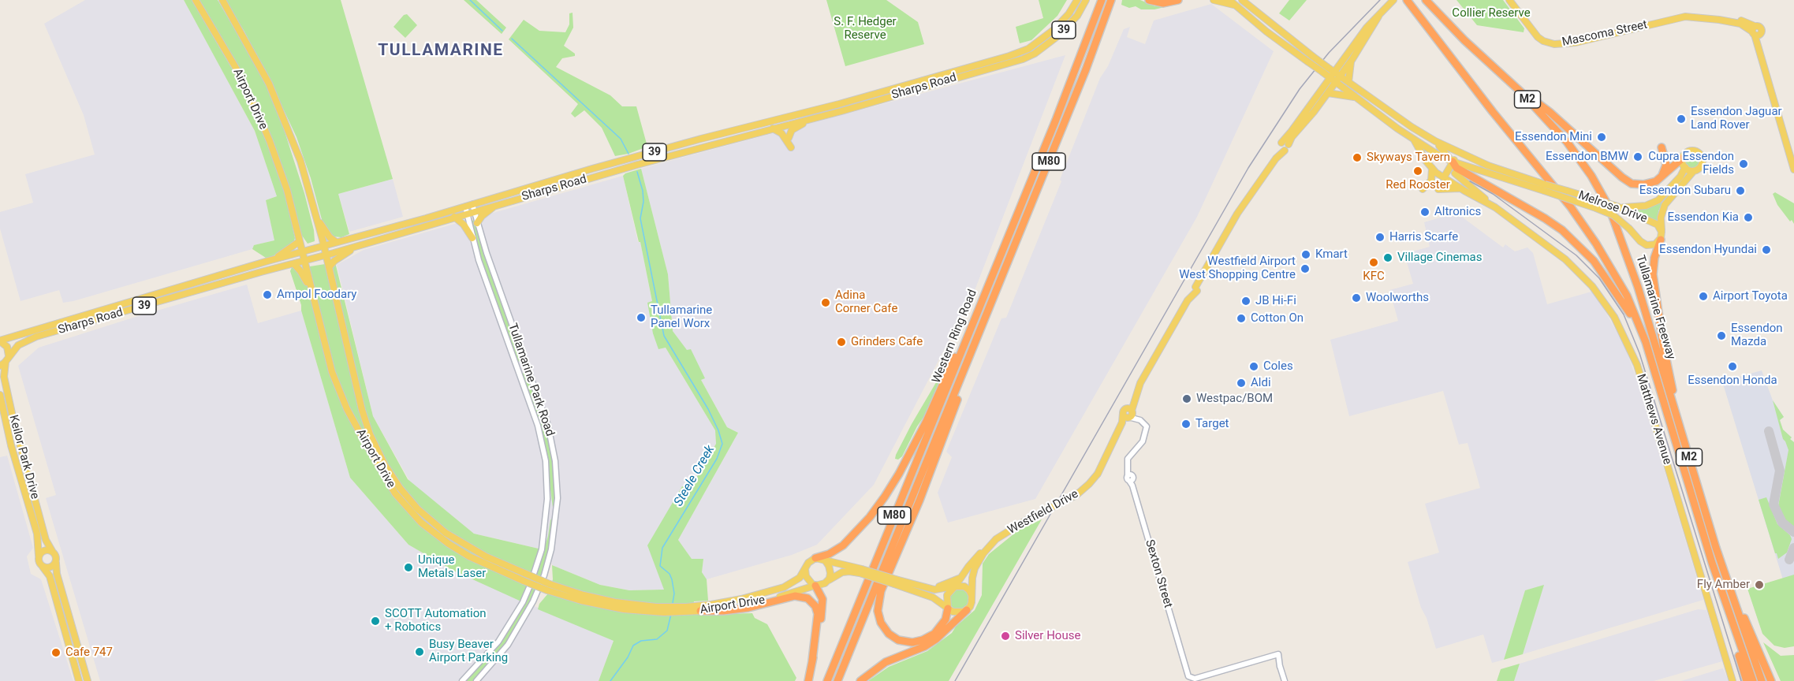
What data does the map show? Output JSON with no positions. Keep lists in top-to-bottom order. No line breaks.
{"streets":{"highway":["M2","M80","Tullamarine Freeway","Western Ring Road"],"main road":["39","Mascoma Street","Sharps Road","Airport Drive","Melrose Drive","Matthews Avenue","Keilor Park Drive","Westfield Drive"],"street":["Tullamarine Park Road","Sexton Street"]},"crossings":[["39","Sharps Road"],["39","Keilor Park Drive"],["Sharps Road","Airport Drive"],["Sharps Road","Tullamarine Park Road"],["Sharps Road","Keilor Park Drive"],["Melrose Drive","Matthews Avenue"],["Westfield Drive","Sexton Street"]],"districts":["TULLAMARINE"],"water":["Steele Creek"],"parks":["Collier Reserve","S. F. Hedger Reserve"],"places":["Essendon Jaguar Land Rover","Essendon Mini","Essendon BMW","Skyways Tavern","Cupra Essendon Fields","Red Rooster","Essendon Subaru","Altronics","Essendon Kia","Harris Scarfe","Essendon Hyundai","Kmart","Village Cinemas","KFC","Westfield Airport West Shopping Centre","Ampol Foodary","Airport Toyota","Woolworths","JB Hi-Fi","Adina Corner Cafe","Tullamarine Panel Worx","Cotton On","Essendon Mazda","Grinders Cafe","Coles","Essendon Honda","Aldi","Westpac/BOM","Target","Unique Metals Laser","Fly Amber","SCOTT Automation + Robotics","Silver House","Busy Beaver Airport Parking","Cafe 747"]}
